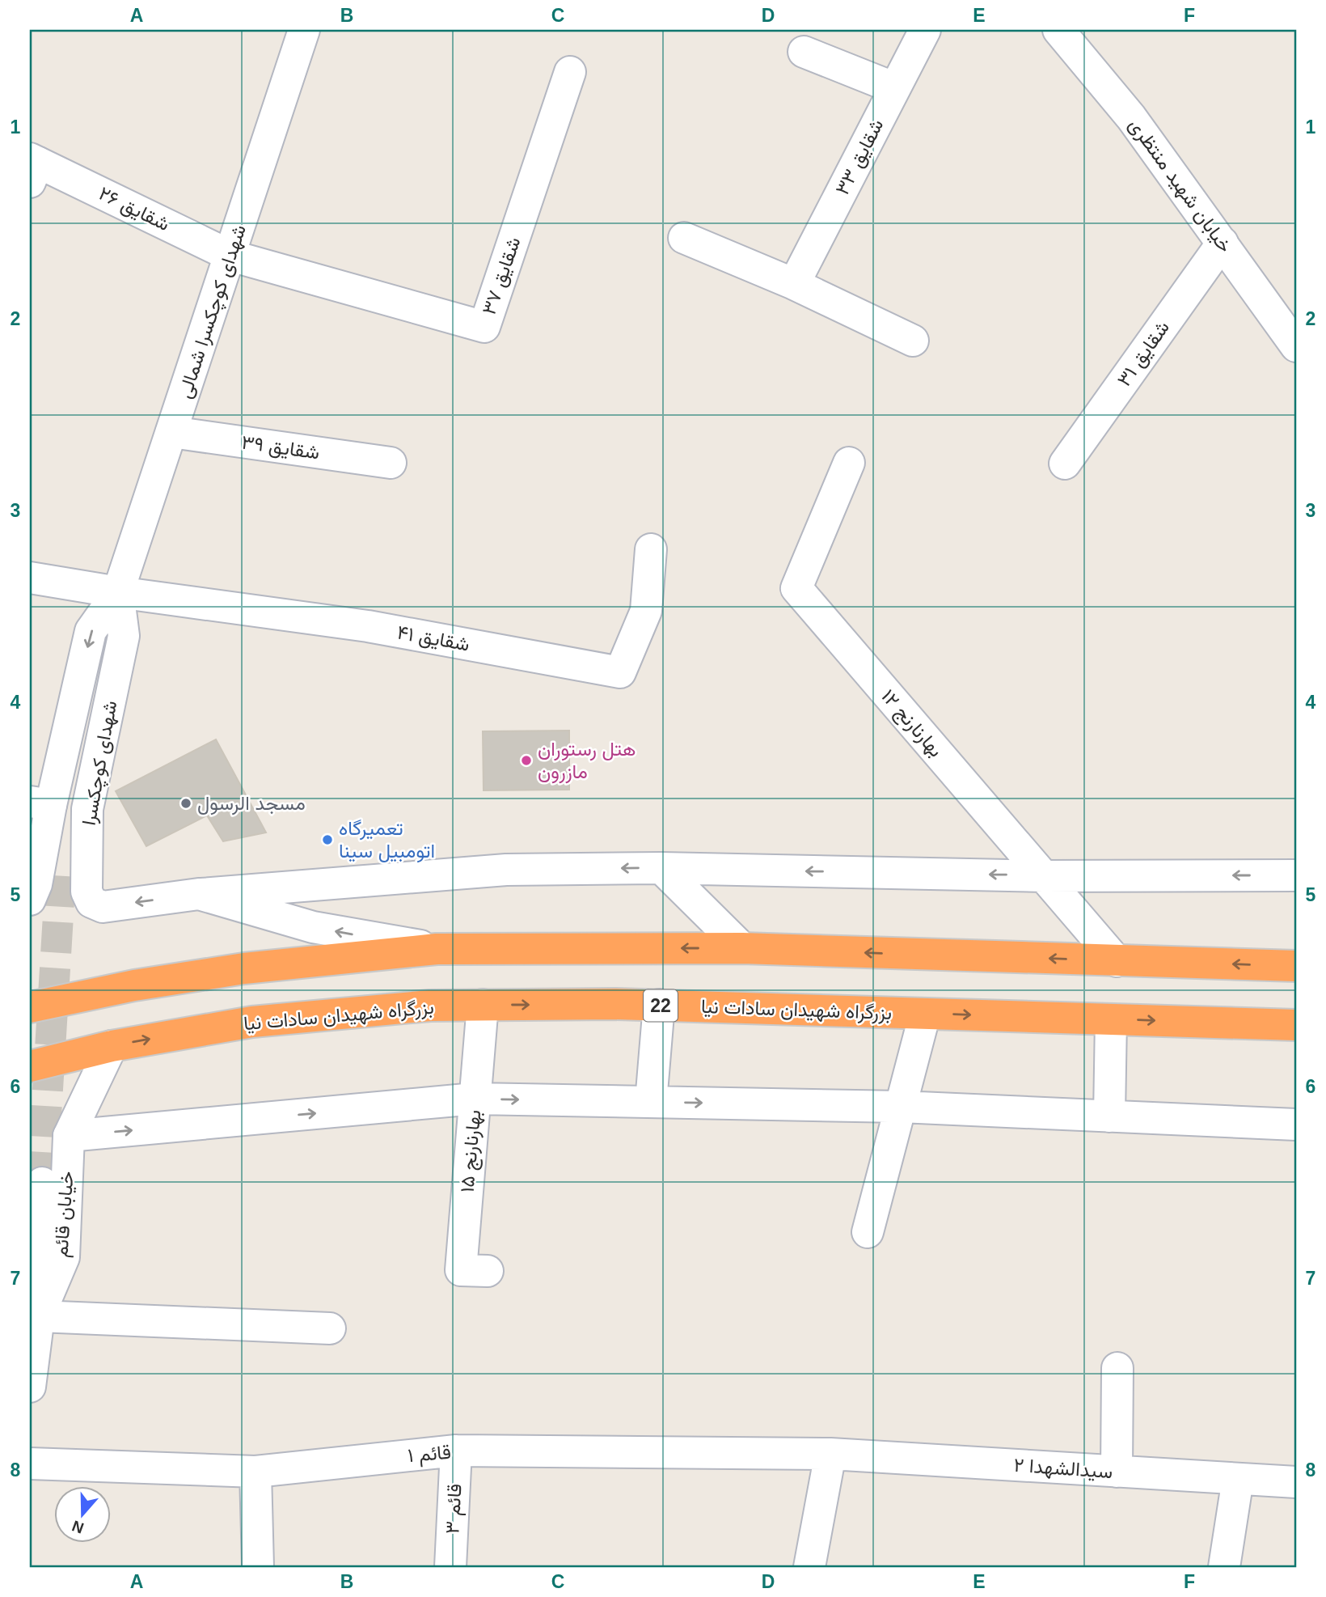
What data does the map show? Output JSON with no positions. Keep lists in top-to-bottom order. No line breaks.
{"streets":{"highway":["22","بزرگراه شهیدان سادات نیا"],"street":["شقایق ۳۳","خیابان شهید منتظری","شقایق ۲۶","شقایق ۳۷","شهدای کوچکسرا شمالی","شقایق ۳۱","شقایق ۳۹","شقایق ۴۱","بهارنارنج ۱۲","شهدای کوچکسرا","بهارنارنج ۱۵","خیابان قائم","قائم ۱","سیدالشهدا ۲","قائم ۳"]},"crossings":[["خیابان شهید منتظری","شقایق ۳۱"],["شقایق ۲۶","شقایق ۳۷"],["شقایق ۲۶","شهدای کوچکسرا شمالی"],["شقایق ۳۷","شهدای کوچکسرا شمالی"],["شهدای کوچکسرا شمالی","شقایق ۳۹"],["شهدای کوچکسرا شمالی","شقایق ۴۱"],["شهدای کوچکسرا شمالی","شهدای کوچکسرا"],["شقایق ۴۱","شهدای کوچکسرا"],["بزرگراه شهیدان سادات نیا","بهارنارنج ۱۵"],["بزرگراه شهیدان سادات نیا","خیابان قائم"],["قائم ۱","سیدالشهدا ۲"],["قائم ۱","قائم ۳"]],"places":["هتل رستوران مازرون","مسجد الرسول","تعمیرگاه اتومبیل سینا"],"north":"bottom","grid":{"columns":["A","B","C","D","E","F"],"rows":["1","2","3","4","5","6","7","8"]}}
